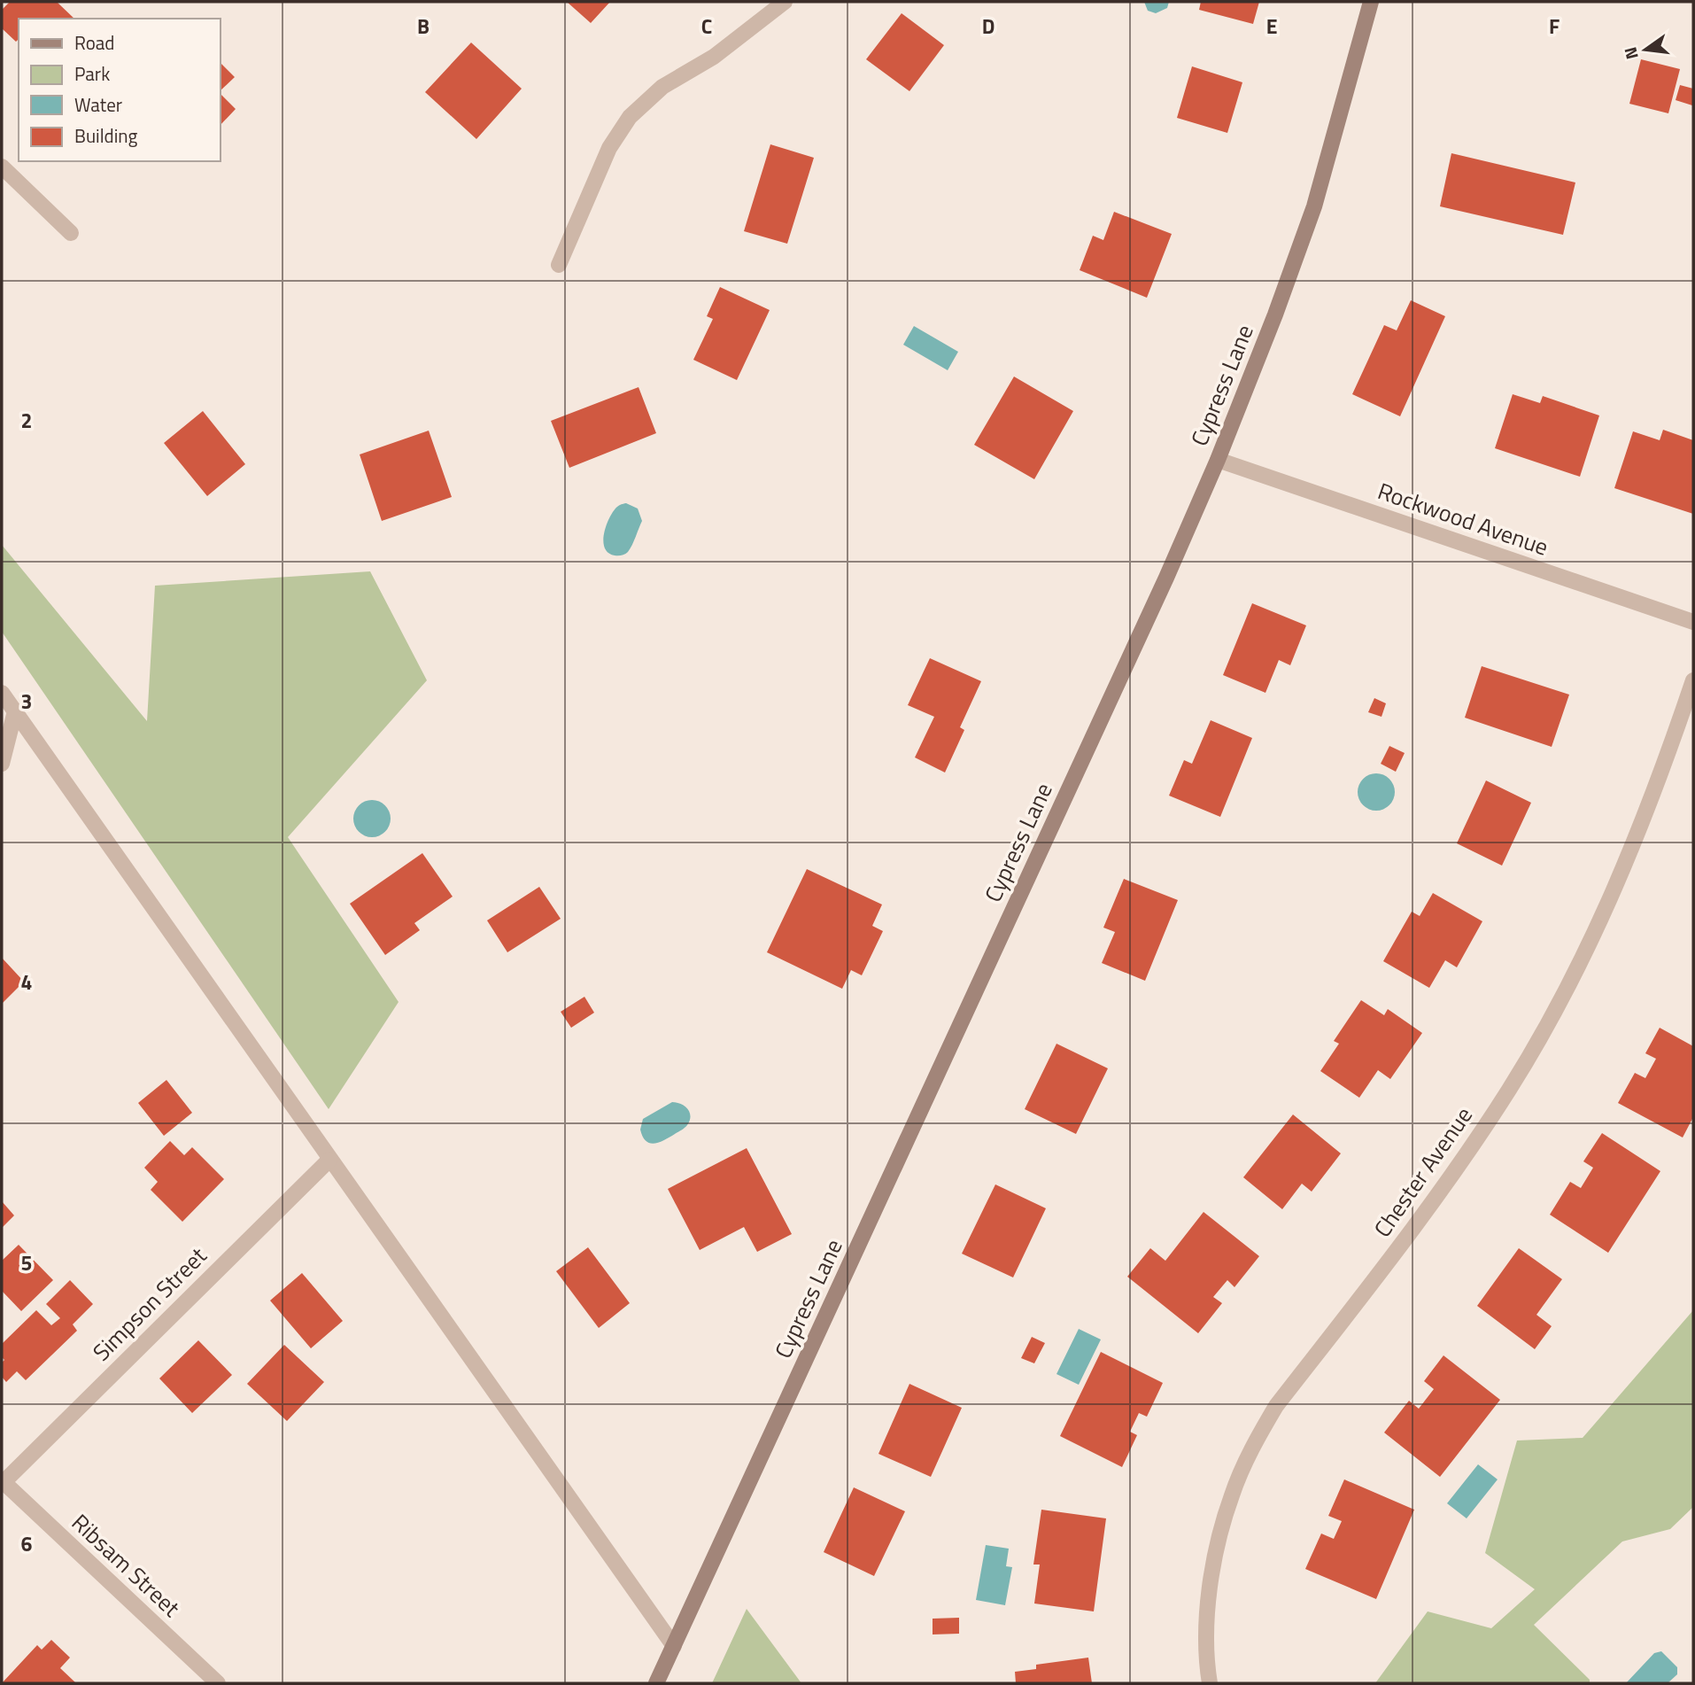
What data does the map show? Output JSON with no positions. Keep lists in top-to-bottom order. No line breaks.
{"streets":{"street":["Cypress Lane","Rockwood Avenue","Chester Avenue","Simpson Street","Ribsam Street"]},"crossings":[["Cypress Lane","Rockwood Avenue"],["Simpson Street","Ribsam Street"]],"legend":["Road","Park","Water","Building"],"north":"left","grid":{"columns":["B","C","D","E","F"],"rows":["2","3","4","5","6"]}}
